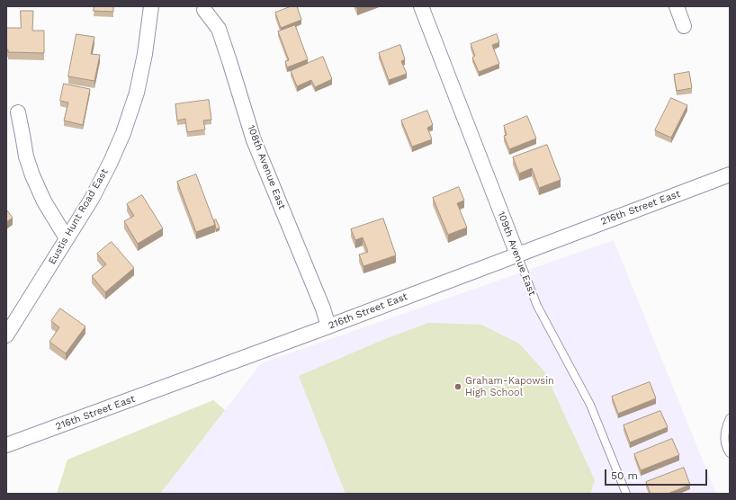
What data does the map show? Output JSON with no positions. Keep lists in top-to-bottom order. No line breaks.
{"streets":{"street":["108th Avenue East","216th Street East","Eustis Hunt Road East","109th Avenue East"]},"crossings":[["108th Avenue East","216th Street East"],["216th Street East","109th Avenue East"]],"places":["Graham-Kapowsin High School"],"scale_bar":"50 m"}
